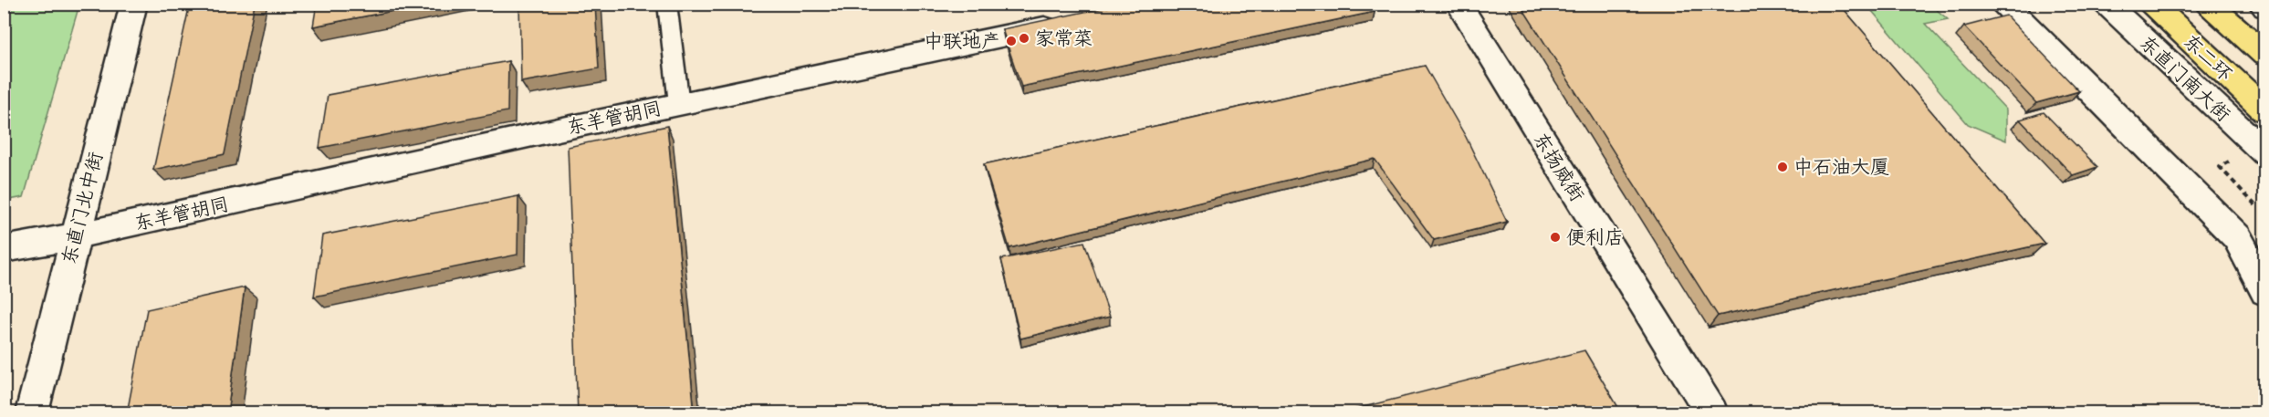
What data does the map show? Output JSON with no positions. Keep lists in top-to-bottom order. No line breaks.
{"streets":{"highway":["东二环"],"street":["东直门南大街","东羊管胡同","东扬威街","东直门北中街"]},"crossings":[["东羊管胡同","东直门北中街"]],"places":["家常菜","中联地产","中石油大厦","便利店"]}
